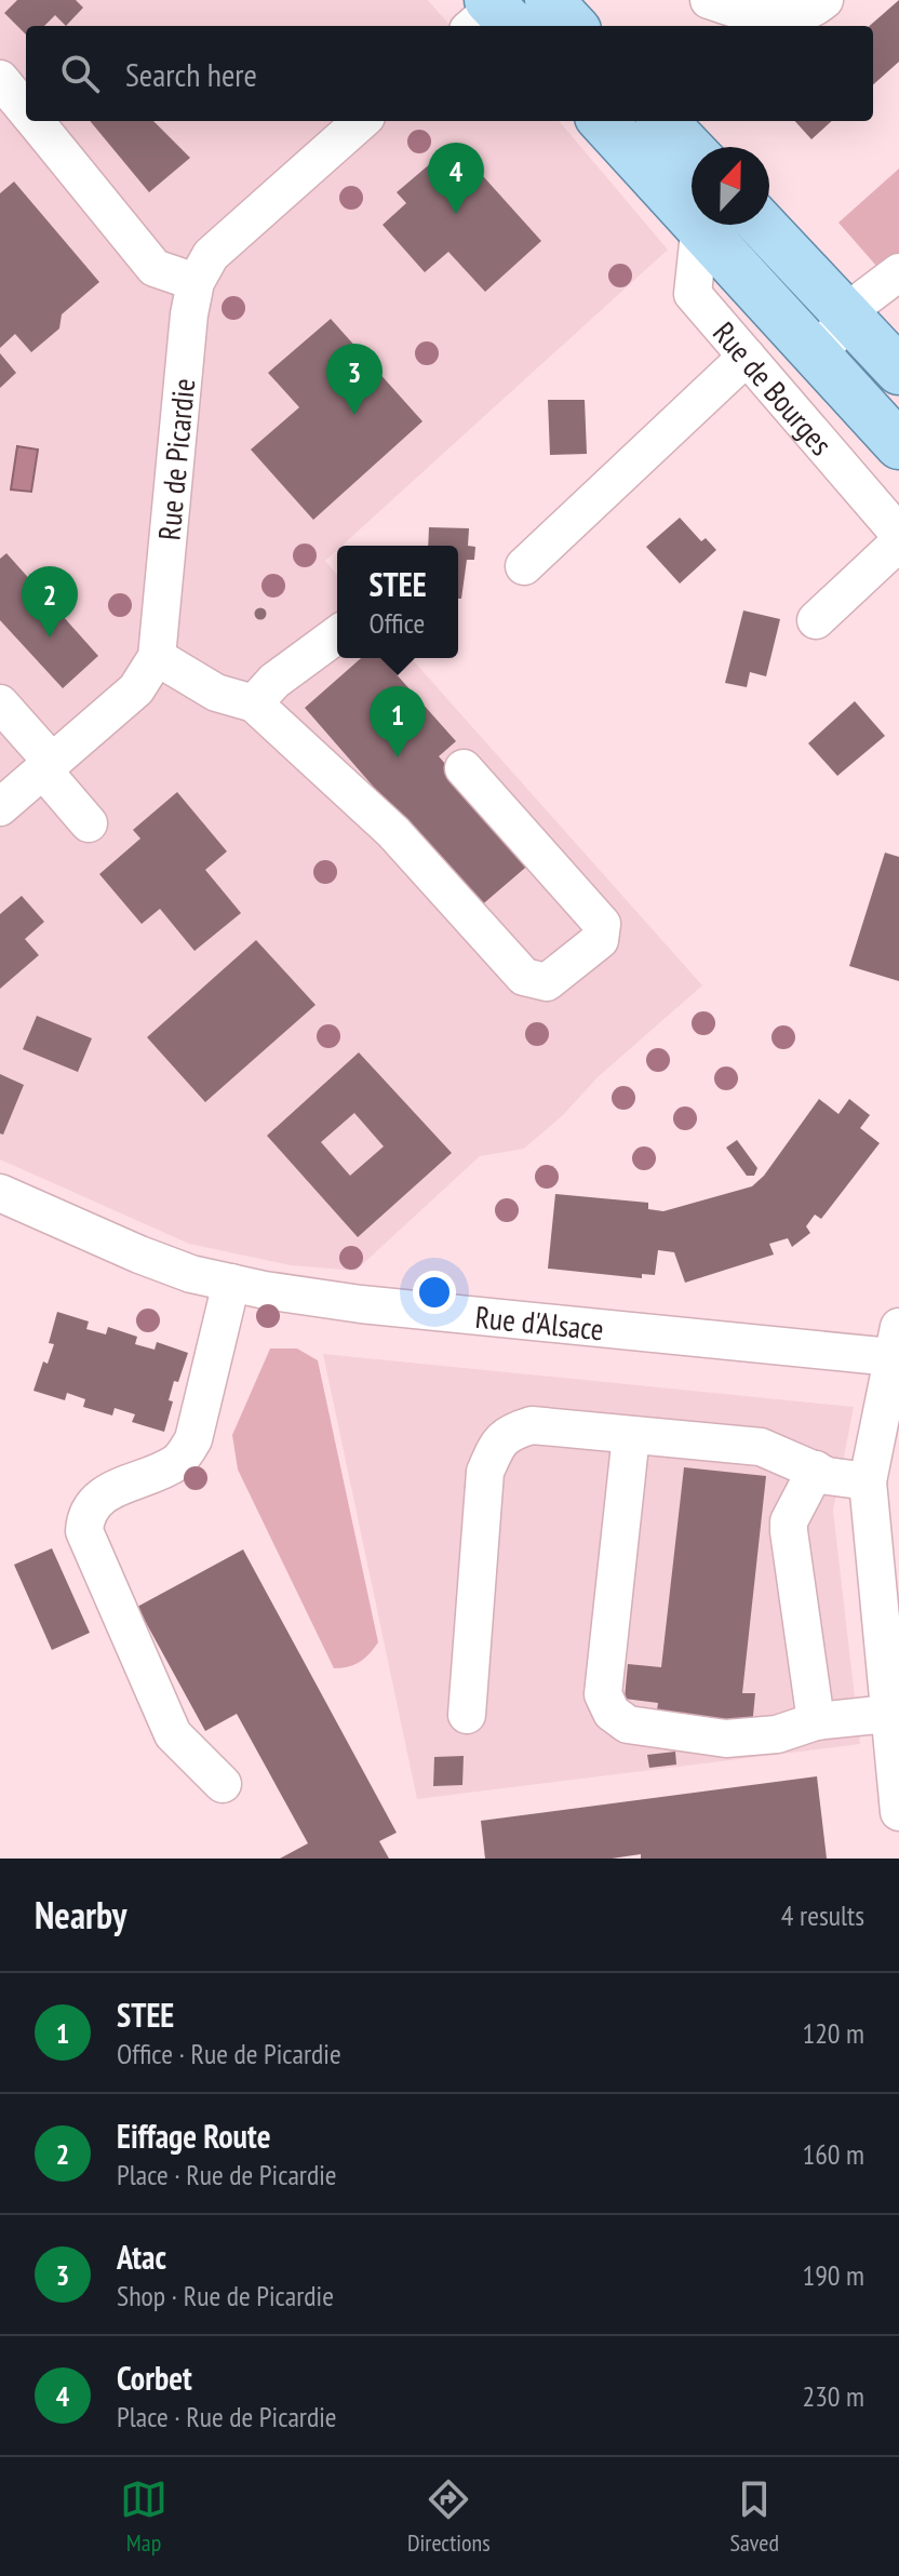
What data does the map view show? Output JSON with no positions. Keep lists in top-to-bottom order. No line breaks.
{"streets":{"street":["Rue de Bourges","Rue de Picardie","Rue d'Alsace"]},"north":"top","page":{"search":"Search here","pins":["4","3","2","1"],"popup":["STEE","Office"],"heading":["Nearby","4 results"],"list":[{"mark":"1","name":"STEE","note":"Office · Rue de Picardie","value":"120 m"},{"mark":"2","name":"Eiffage Route","note":"Place · Rue de Picardie","value":"160 m"},{"mark":"3","name":"Atac","note":"Shop · Rue de Picardie","value":"190 m"},{"mark":"4","name":"Corbet","note":"Place · Rue de Picardie","value":"230 m"}],"nav":["Map","Directions","Saved"]}}
